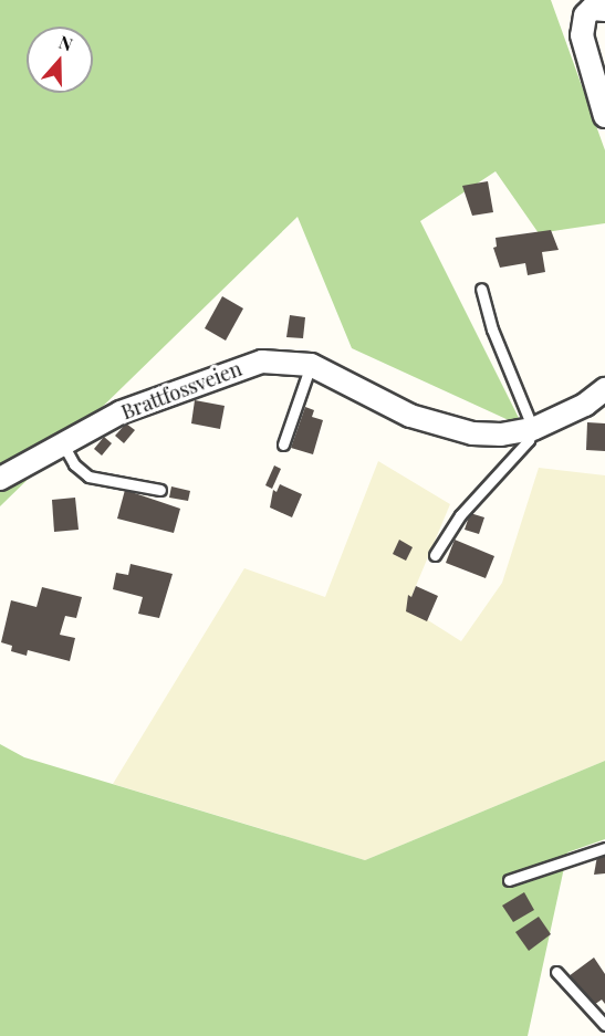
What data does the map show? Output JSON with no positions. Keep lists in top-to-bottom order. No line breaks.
{"streets":{"street":["Brattfossveien"]},"north":"top"}
